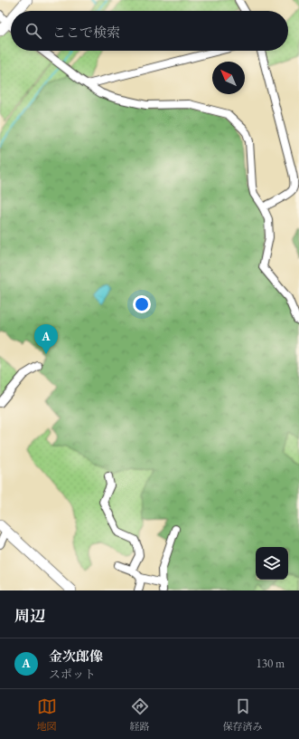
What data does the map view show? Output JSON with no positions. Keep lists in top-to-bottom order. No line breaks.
{"north":"top left","page":{"search":"ここで検索","pins":"A","heading":"周辺","list":[{"mark":"A","name":"金次郎像","note":"スポット","value":"130 m"}],"nav":["地図","経路","保存済み"]}}
